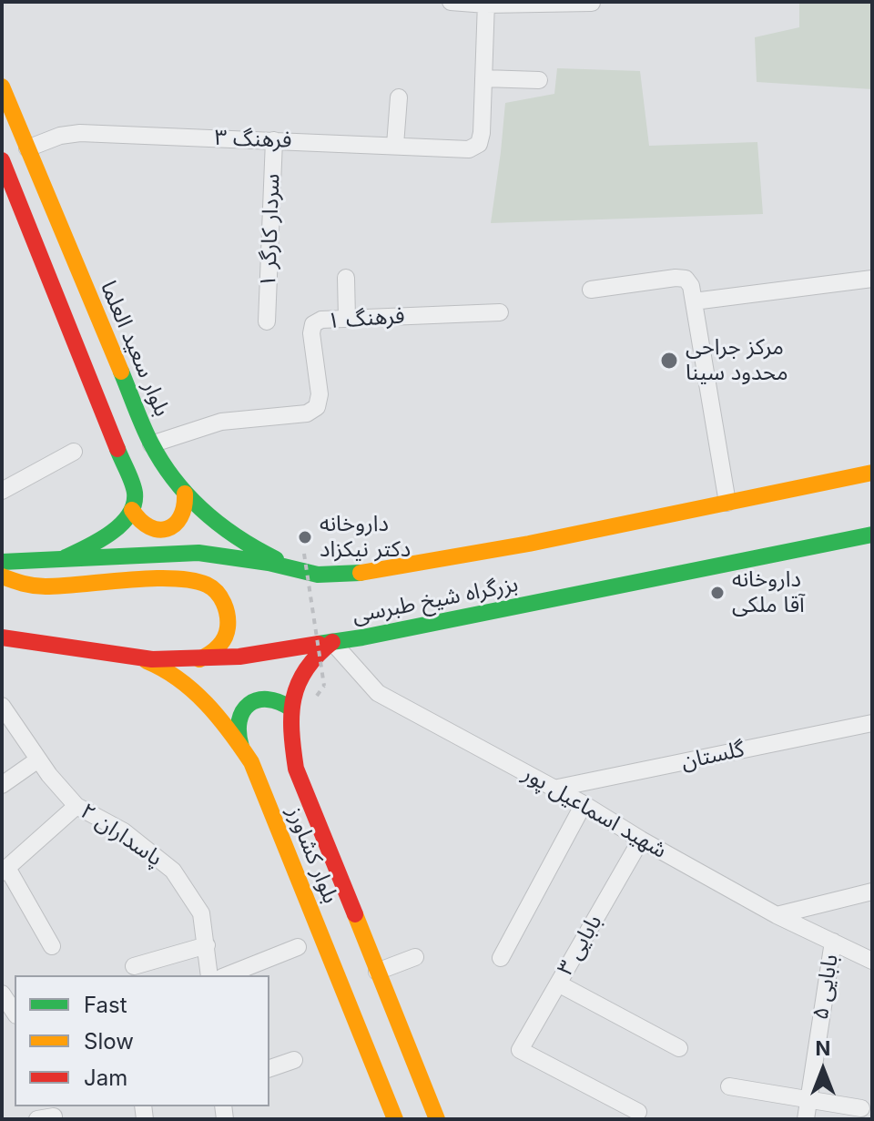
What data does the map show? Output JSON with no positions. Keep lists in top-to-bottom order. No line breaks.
{"streets":{"main road":["بلوار سعید العلما","بزرگراه شیخ طبرسی","بلوار کشاورز"],"street":["فرهنگ ۳","سردار کارگر ۱","فرهنگ ۱","گلستان","شهید اسماعیل پور","پاسداران ۲","بابایی ۳","بابایی ۵"]},"crossings":[["فرهنگ ۳","سردار کارگر ۱"],["فرهنگ ۳","بلوار سعید العلما"],["فرهنگ ۱","بلوار سعید العلما"],["بلوار سعید العلما","بزرگراه شیخ طبرسی"],["بزرگراه شیخ طبرسی","شهید اسماعیل پور"],["بزرگراه شیخ طبرسی","بلوار کشاورز"],["گلستان","شهید اسماعیل پور"],["شهید اسماعیل پور","بلوار کشاورز"],["شهید اسماعیل پور","بابایی ۳"],["شهید اسماعیل پور","بابایی ۵"]],"places":["مرکز جراحی محدود سینا","داروخانه دکتر نیکزاد","داروخانه آقا ملکی"],"legend":["Fast","Slow","Jam"],"north":"top"}
